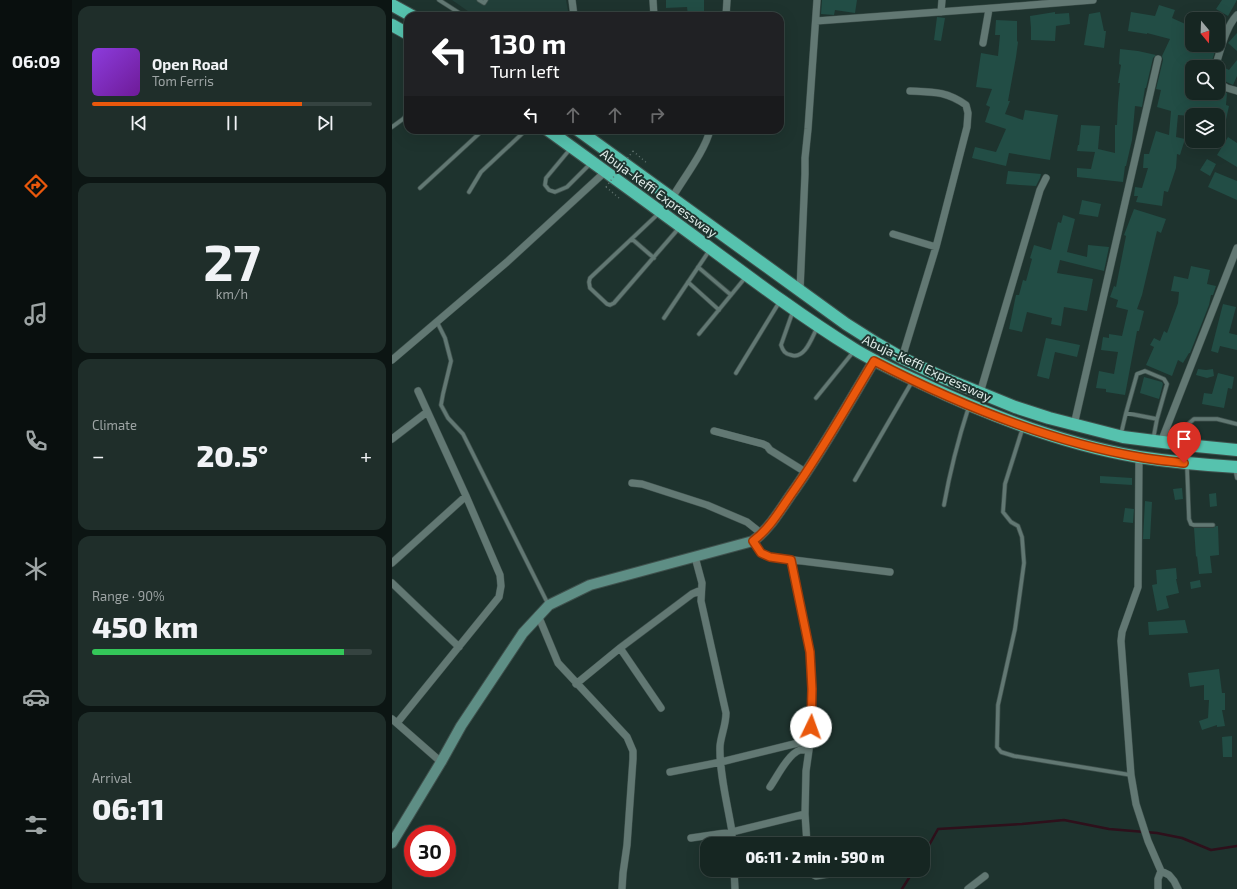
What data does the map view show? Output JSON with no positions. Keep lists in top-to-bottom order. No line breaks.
{"streets":{"highway":["Abuja-Keffi Expressway"]},"north":"bottom","page":{"tabs":"06:09","turn":["130 m","Turn left"],"song":["Open Road","Tom Ferris"],"tile":[["27","km/h"],"Climate",["Range · 90%","450 km"],["Arrival","06:11"]],"heat":["−","20.5°","+"],"limit":"30","trip":"06:11 · 2 min · 590 m"}}
